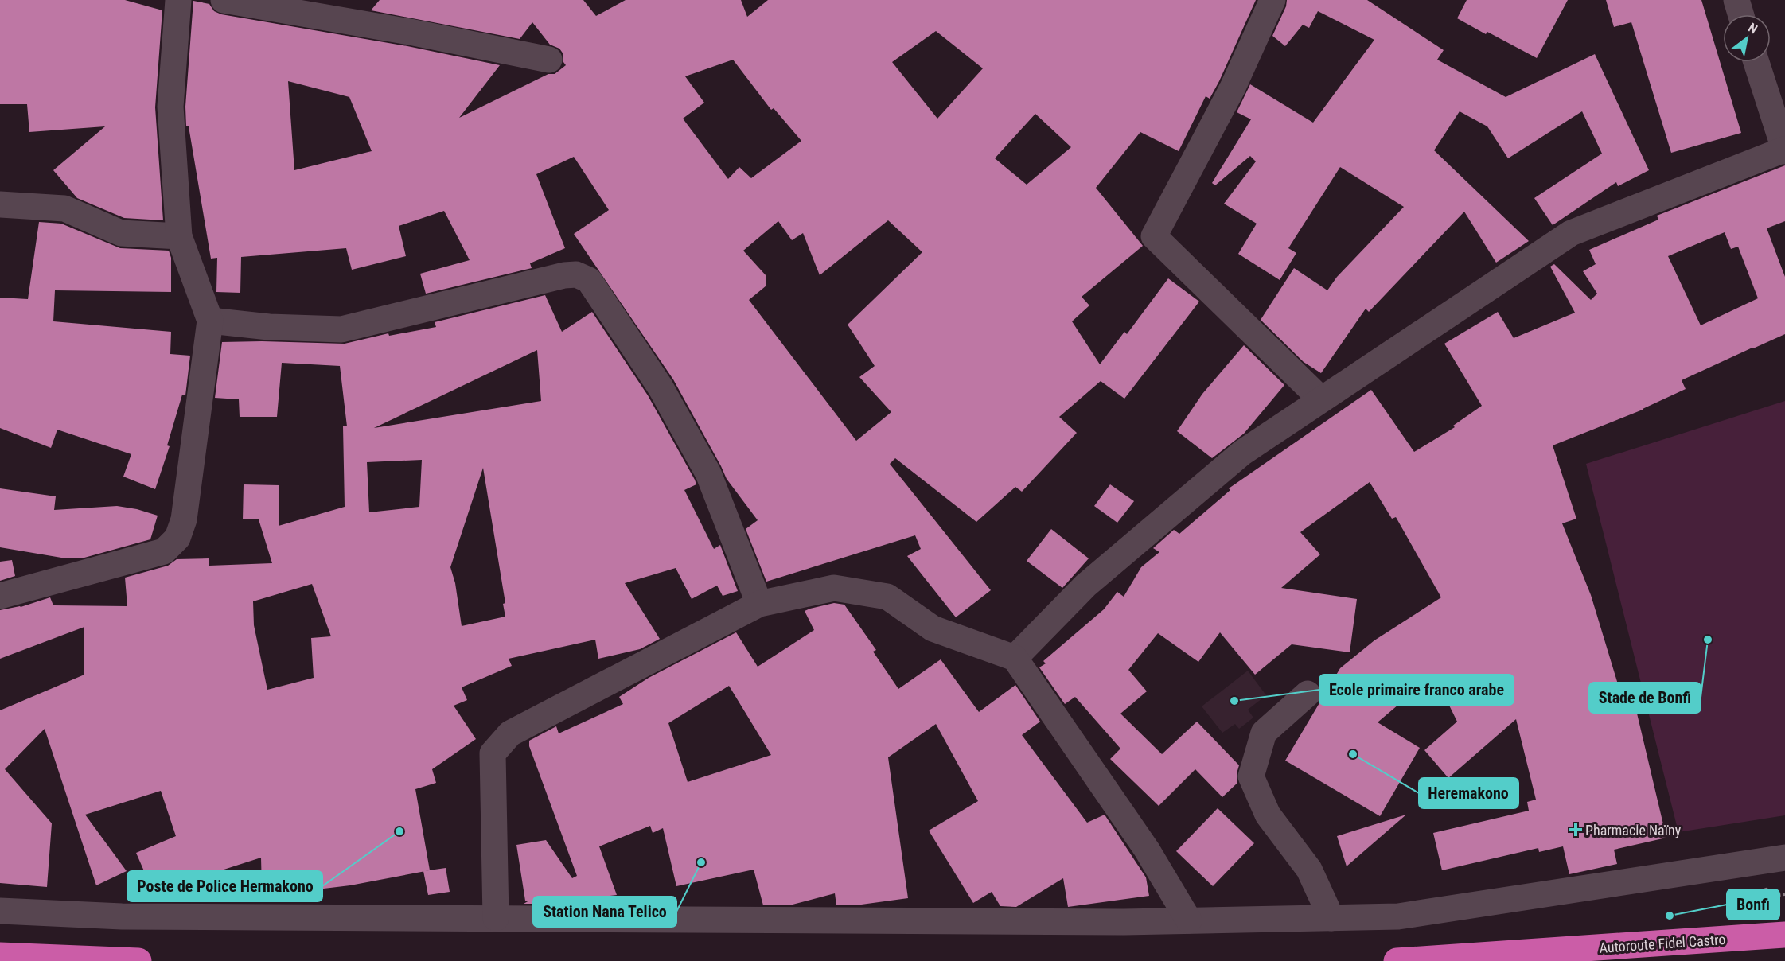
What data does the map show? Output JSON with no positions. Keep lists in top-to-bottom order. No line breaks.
{"streets":{"highway":["Autoroute Fidel Castro"]},"places":{"other":["Stade de Bonfi","Ecole primaire franco arabe","Heremakono","Poste de Police Hermakono","Station Nana Telico","Bonfi"],"health":["Pharmacie Naïny"]},"north":"top right"}
